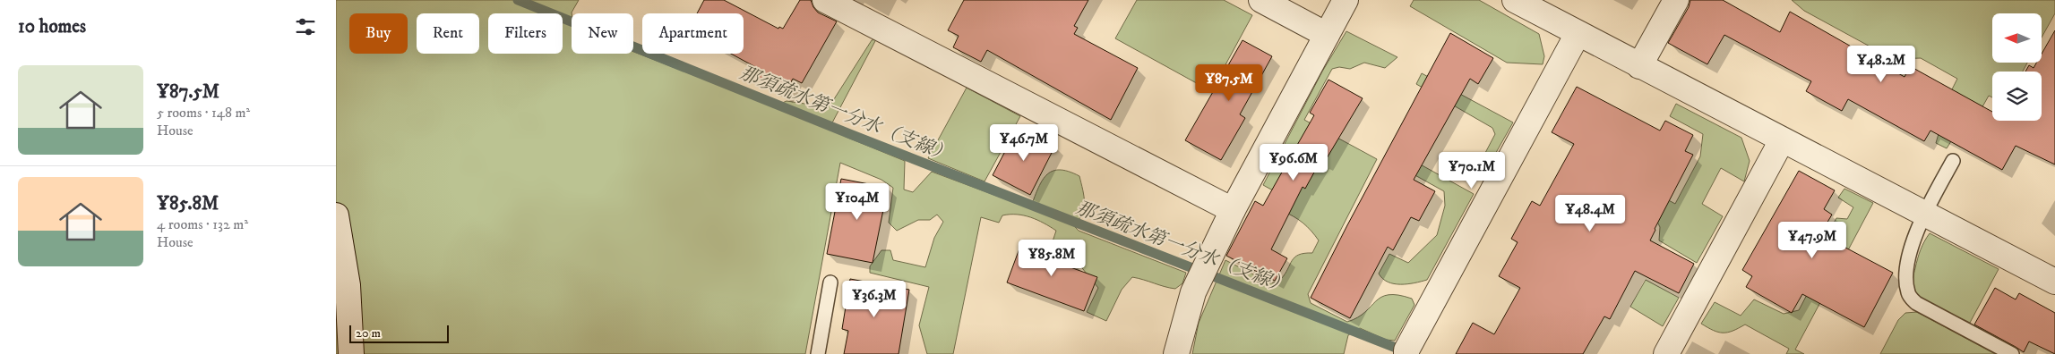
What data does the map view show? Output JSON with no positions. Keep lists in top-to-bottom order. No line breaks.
{"water":["那須疏水第一分水（支線）"],"scale_bar":"20 m","north":"left","page":{"heading":"10 homes","chip":["Buy","Rent","Filters","New","Apartment"],"price":["¥48.2M","¥87.5M","¥46.7M","¥96.6M","¥70.1M","¥104M","¥48.4M","¥47.9M","¥85.8M","¥36.3M"],"list":[{"name":"¥87.5M","note":"5 rooms · 148 m² · House"},{"name":"¥85.8M","note":"4 rooms · 132 m² · House"}],"scale":"20 m"}}
